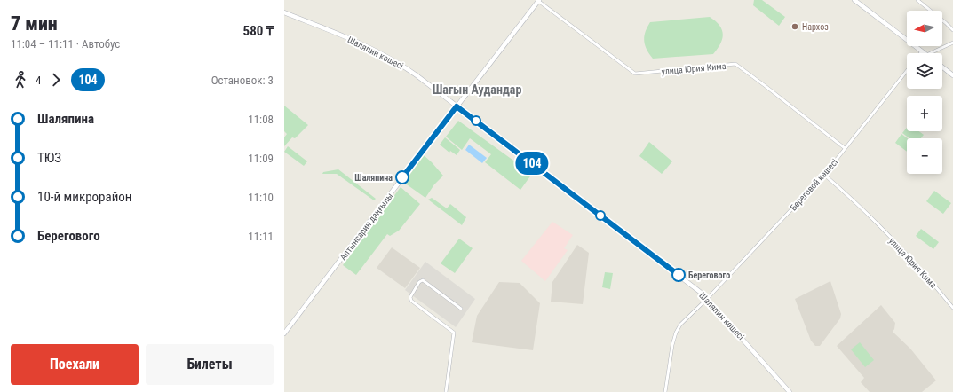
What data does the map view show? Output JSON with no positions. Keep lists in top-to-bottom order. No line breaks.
{"streets":{"main road":["Шаляпин көшесі","Алтынсарин даңғылы"],"street":["улица Юрия Кима","Береговой көшесі"]},"crossings":[["Шаляпин көшесі","Береговой көшесі"],["Шаляпин көшесі","Алтынсарин даңғылы"],["улица Юрия Кима","Береговой көшесі"],["улица Юрия Кима","Алтынсарин даңғылы"]],"districts":["Шағын Аудандар"],"places":["Нархоз","Шаляпина","Берегового"],"lines":["bus line 104"],"north":"left","page":{"heading":["7 мин","11:04 – 11:11 · Автобус","580 ₸"],"on_map":"104","map_buttons":["+","−"],"legs":["4","104","Остановок: 3"],"list":[{"name":"Шаляпина","value":"11:08"},{"name":"ТЮЗ","value":"11:09"},{"name":"10-й микрорайон","value":"11:10"},{"name":"Берегового","value":"11:11"}],"buttons":["Поехали","Билеты"]}}
